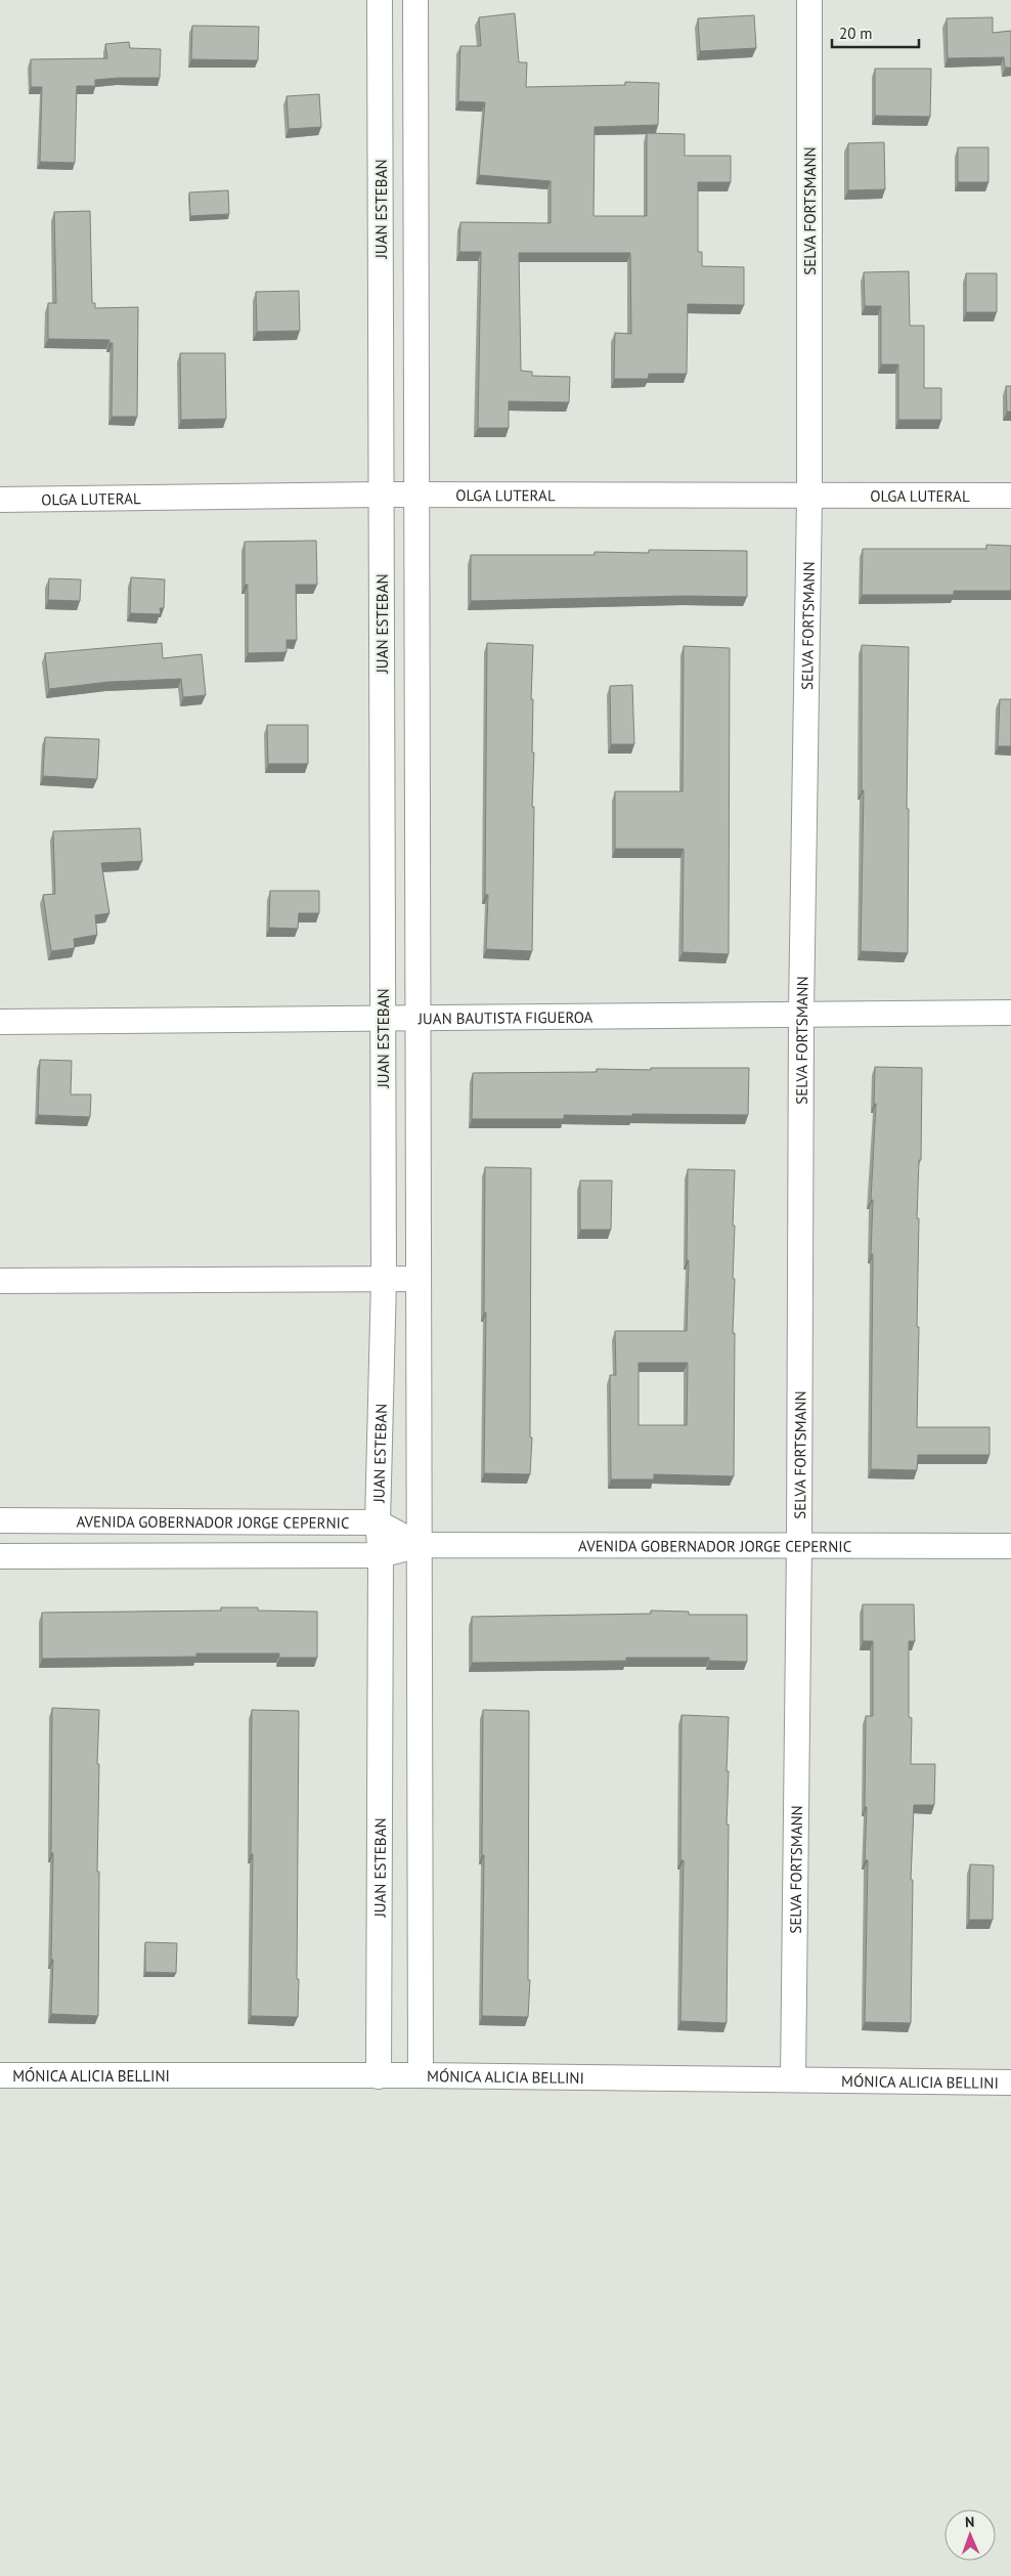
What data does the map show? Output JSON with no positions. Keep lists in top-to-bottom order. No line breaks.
{"streets":{"street":["JUAN ESTEBAN","SELVA FORTSMANN","OLGA LUTERAL","JUAN BAUTISTA FIGUEROA","AVENIDA GOBERNADOR JORGE CEPERNIC","MÓNICA ALICIA BELLINI"]},"crossings":[["JUAN ESTEBAN","OLGA LUTERAL"],["JUAN ESTEBAN","JUAN BAUTISTA FIGUEROA"],["JUAN ESTEBAN","AVENIDA GOBERNADOR JORGE CEPERNIC"],["JUAN ESTEBAN","MÓNICA ALICIA BELLINI"],["SELVA FORTSMANN","OLGA LUTERAL"],["SELVA FORTSMANN","JUAN BAUTISTA FIGUEROA"],["SELVA FORTSMANN","AVENIDA GOBERNADOR JORGE CEPERNIC"],["SELVA FORTSMANN","MÓNICA ALICIA BELLINI"]],"scale_bar":"20 m","north":"top"}
